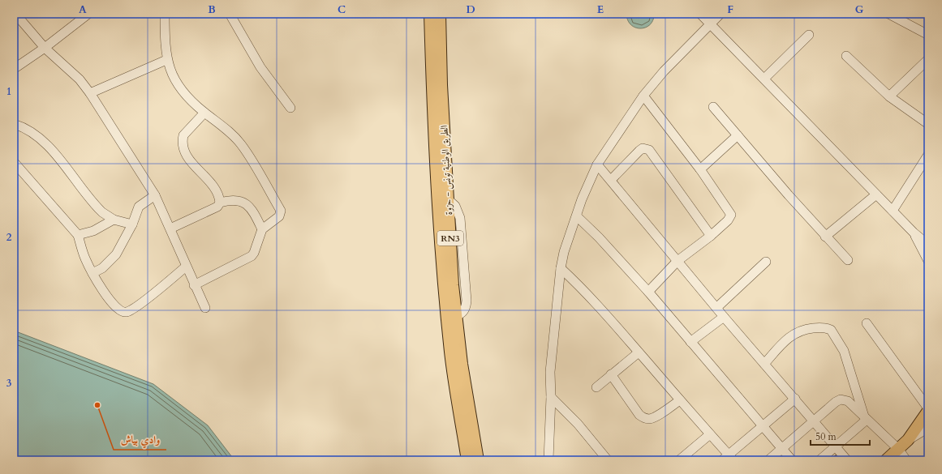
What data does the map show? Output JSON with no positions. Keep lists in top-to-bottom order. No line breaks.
{"streets":{"main road":["الطريق الوطنية تونس - حزوة","RN3"]},"places":["وادي بياش"],"scale_bar":"50 m","grid":{"columns":["A","B","C","D","E","F","G"],"rows":["1","2","3"]}}
